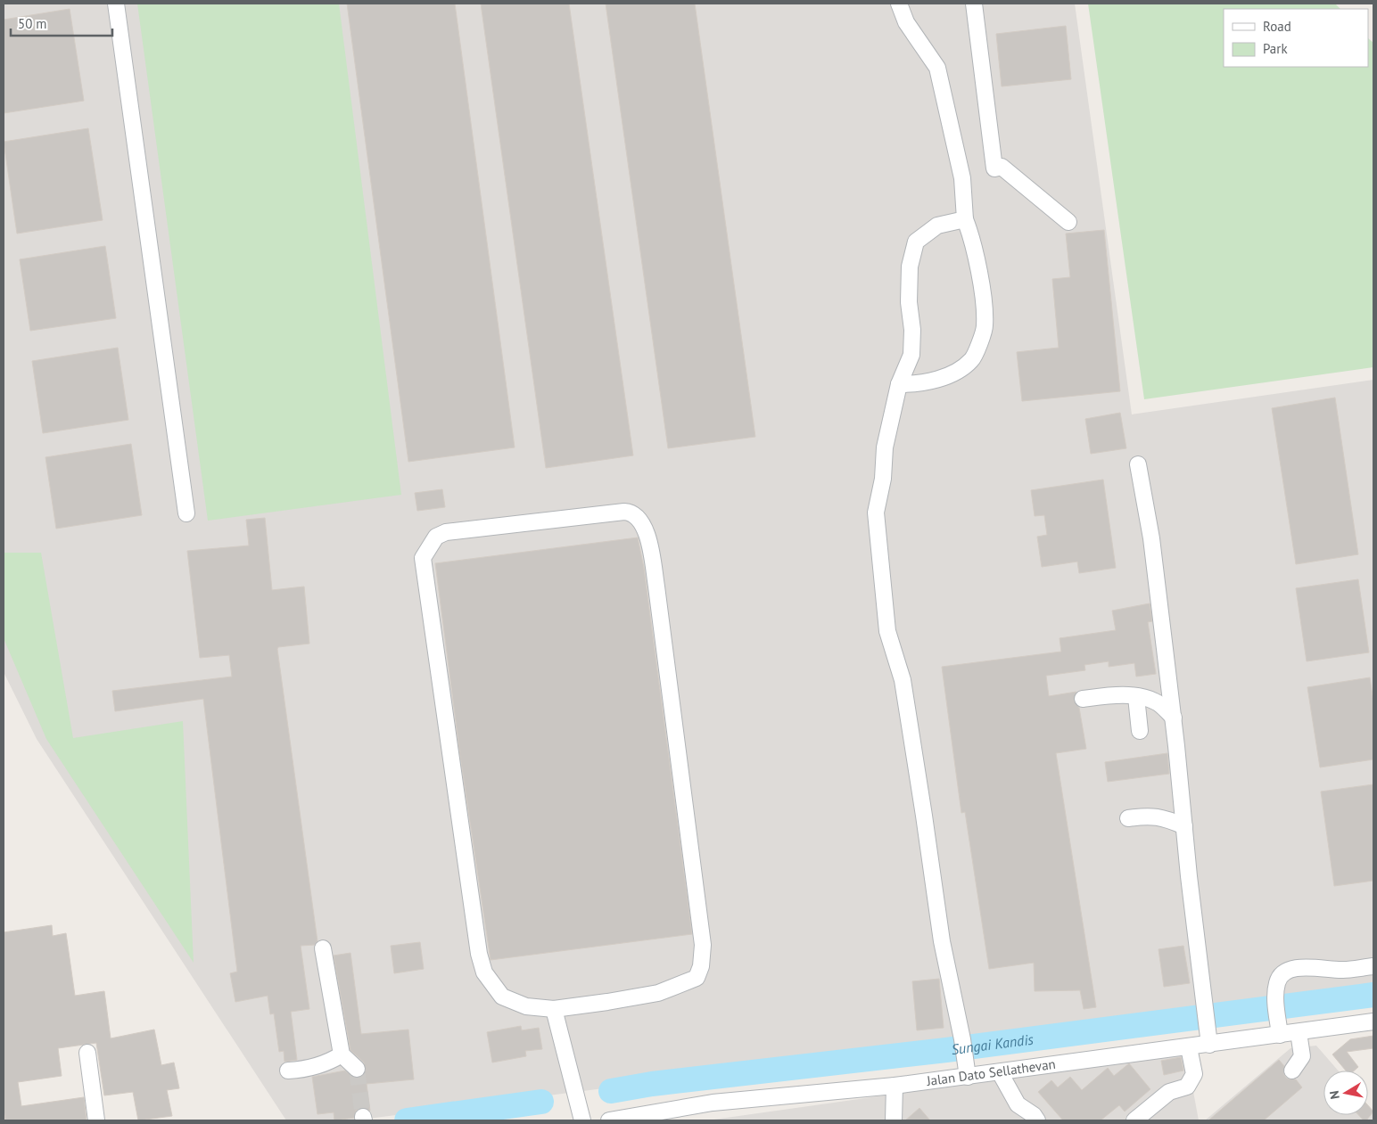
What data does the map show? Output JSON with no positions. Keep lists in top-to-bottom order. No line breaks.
{"streets":{"street":["Jalan Dato Sellathevan"]},"water":["Sungai Kandis"],"legend":["Road","Park"],"scale_bar":"50 m","north":"left"}
